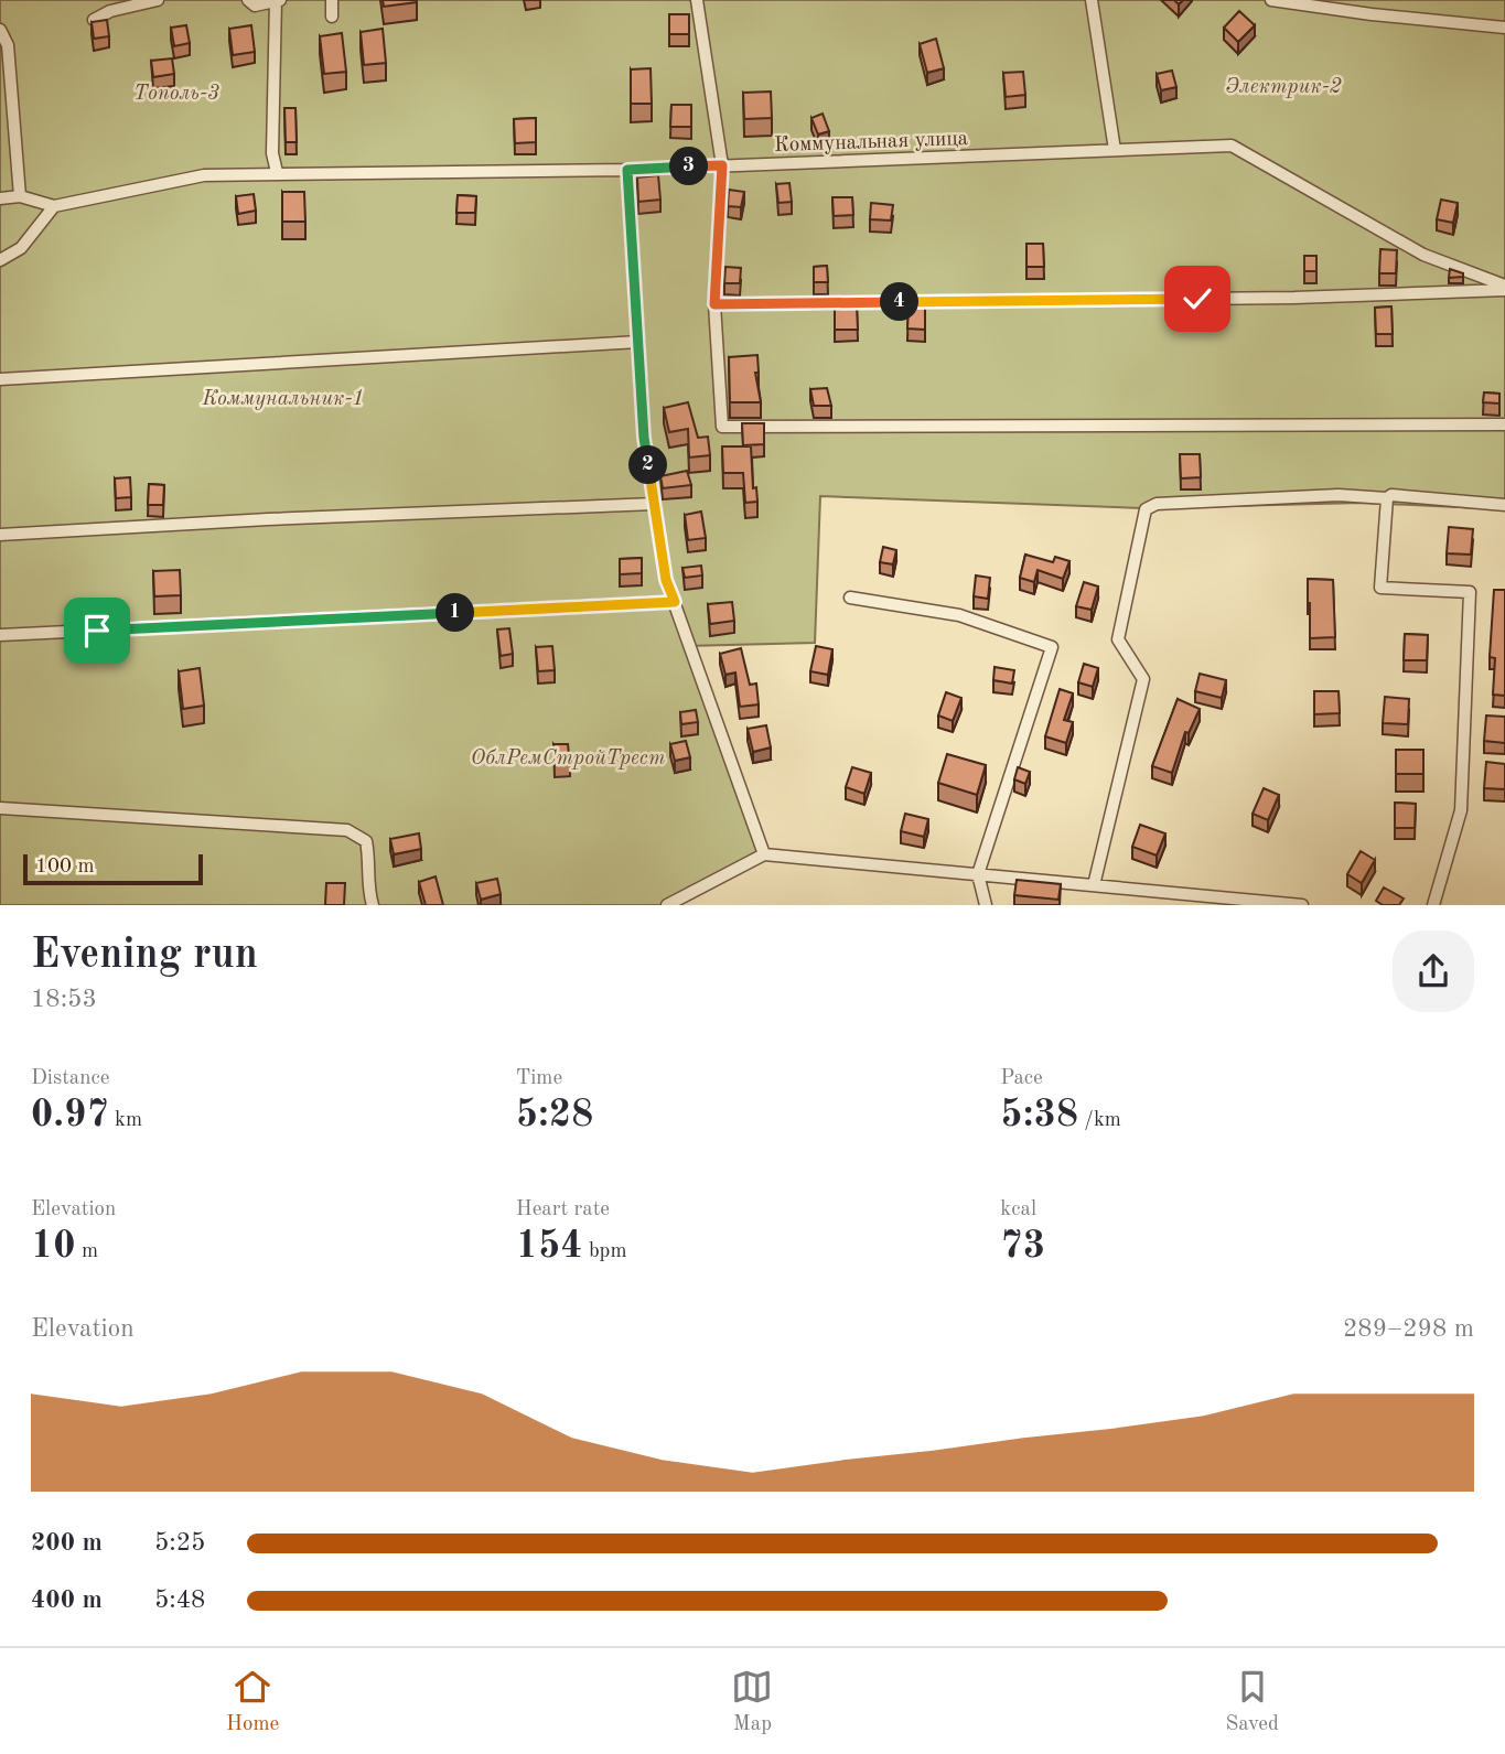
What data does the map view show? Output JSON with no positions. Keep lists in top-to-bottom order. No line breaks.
{"streets":{"lane":["Коммунальная улица"]},"parks":["Электрик-2","Тополь-3","Коммунальник-1","ОблРемСтройТрест"],"scale_bar":"100 m","page":{"pins":["3","4","2","1"],"scale":"100 m","heading":["Evening run","18:53"],"stats":[["Distance","0.97 km"],["Time","5:28"],["Pace","5:38 /km"],["Elevation","10 m"],["Heart rate","154 bpm"],["kcal","73"]],"chart":["Elevation","289–298 m"],"list":[{"name":"200 m","note":"5:25"},{"name":"400 m","note":"5:48"}],"tabs":["Home","Map","Saved"]}}
